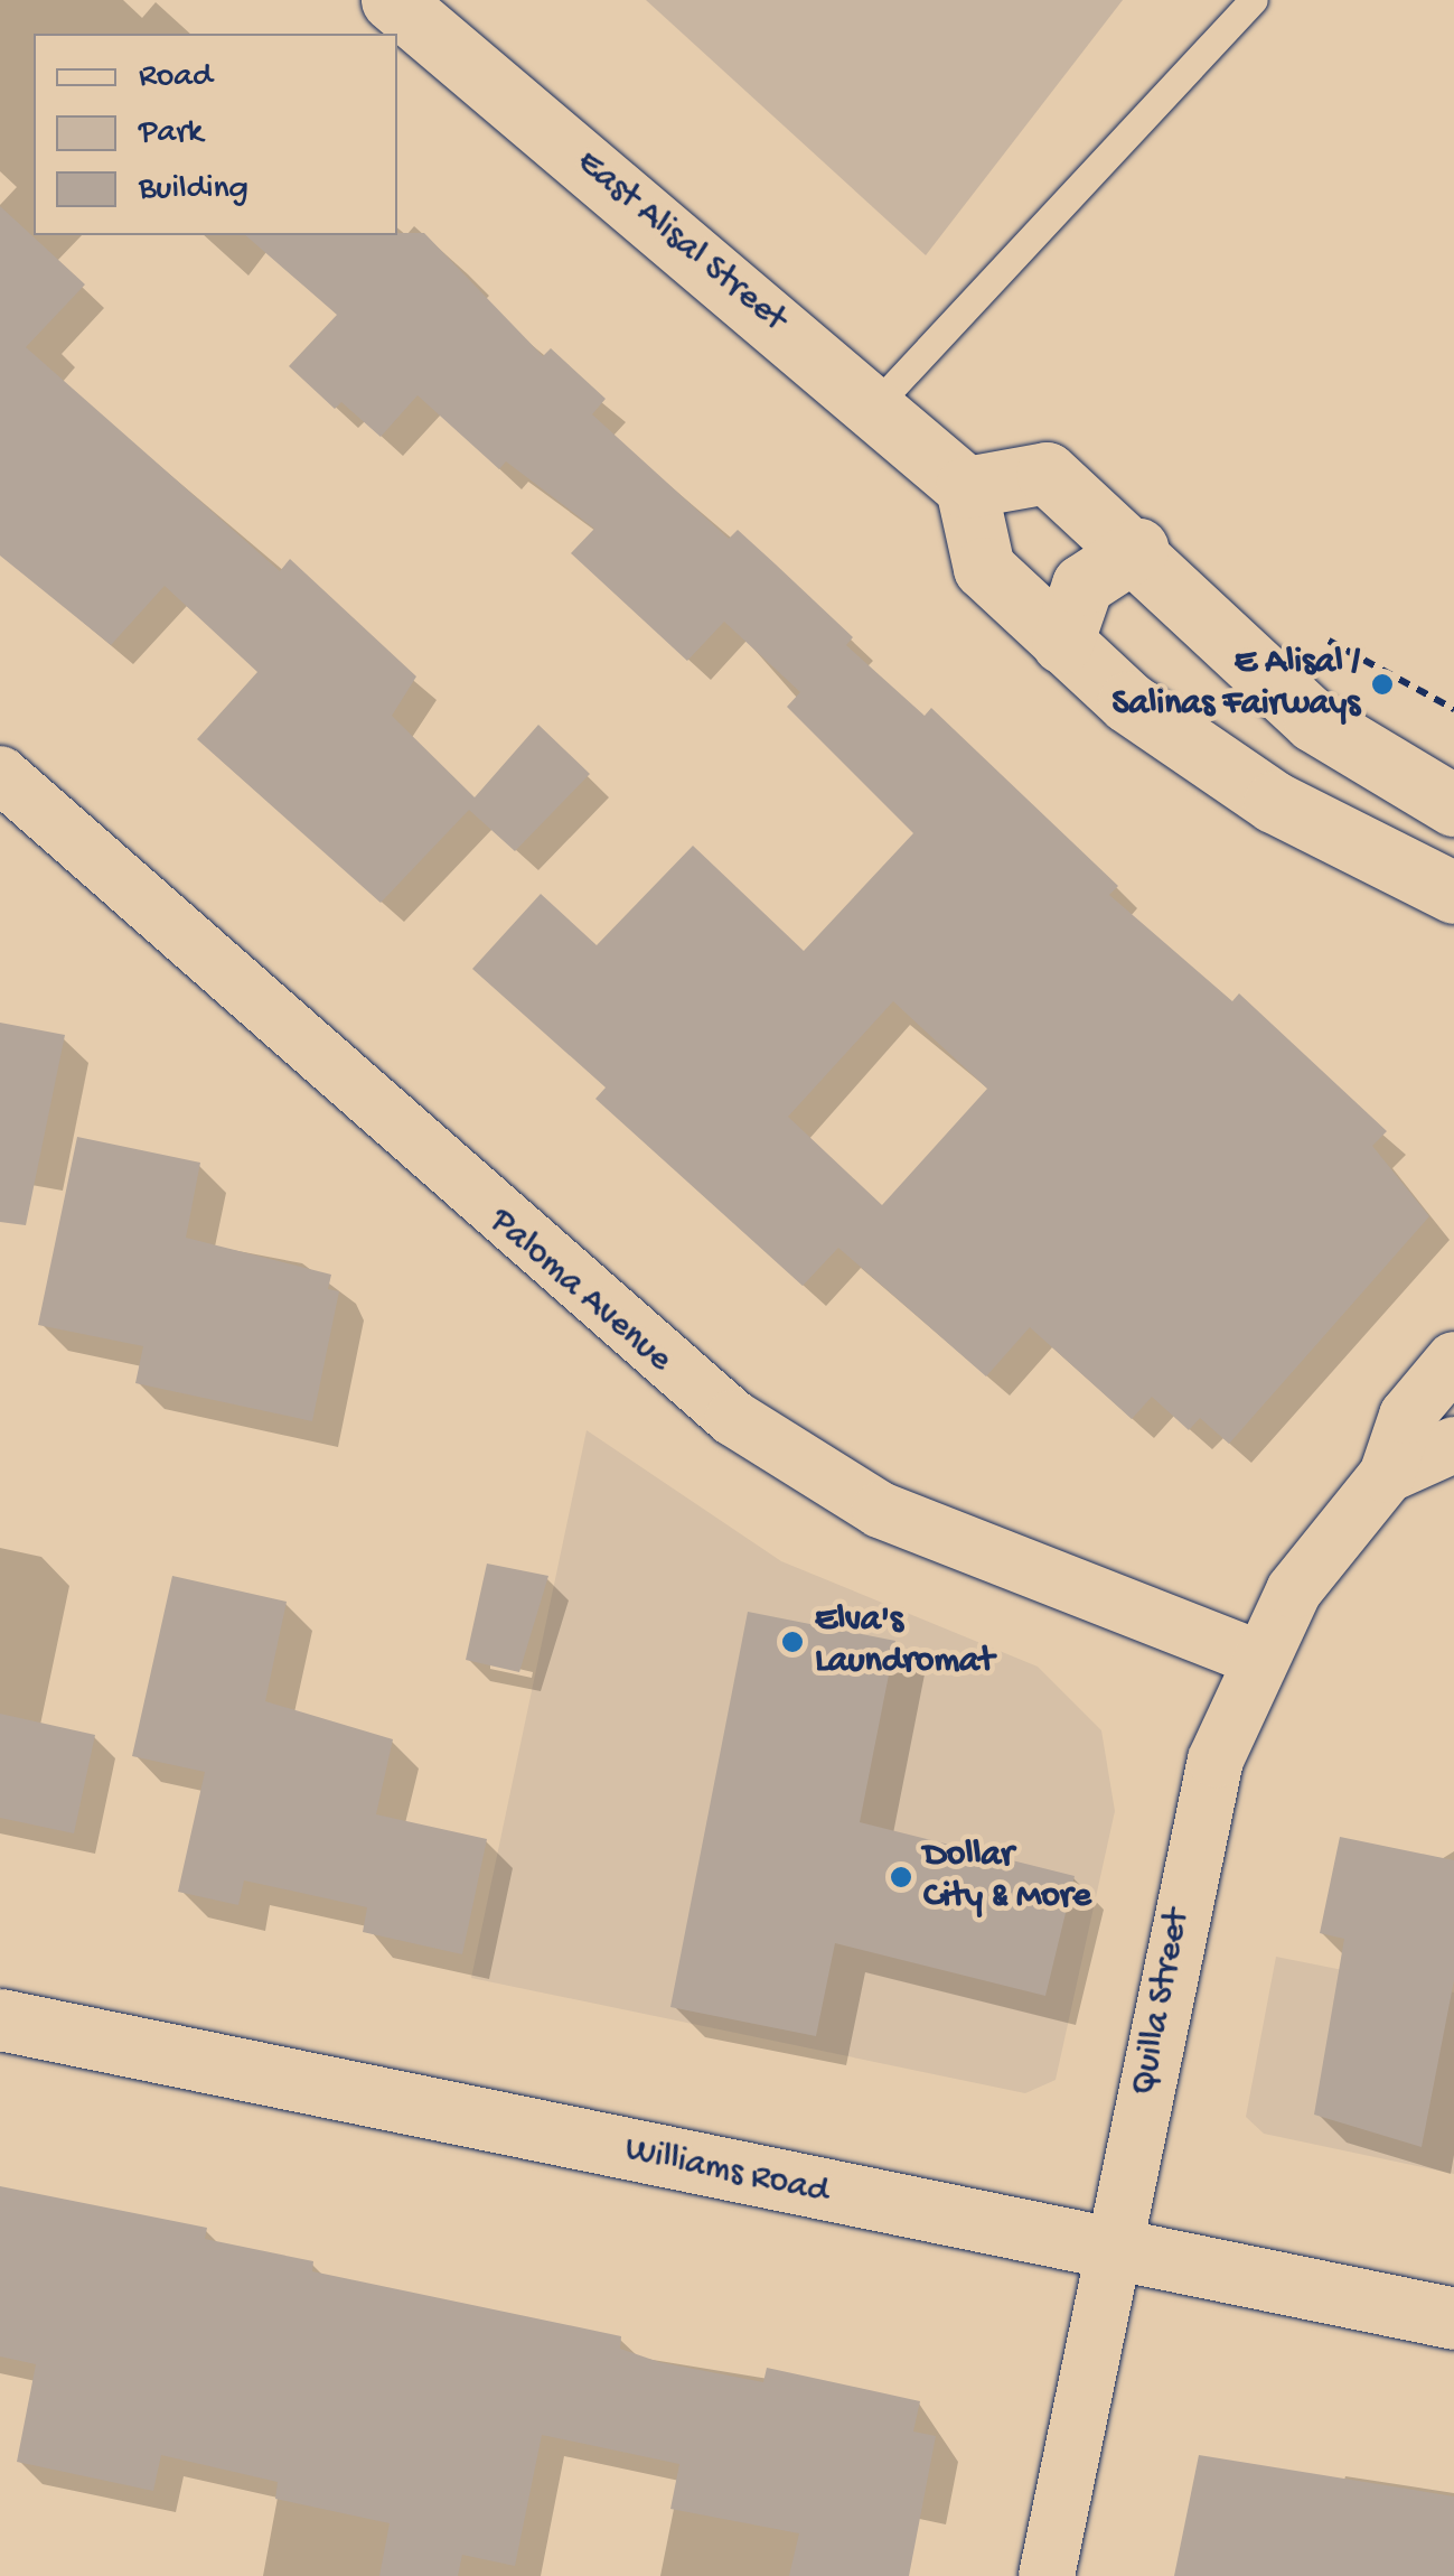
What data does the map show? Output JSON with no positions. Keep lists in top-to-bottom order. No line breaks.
{"streets":{"street":["East Alisal Street","Paloma Avenue","Quilla Street","Williams Road"]},"crossings":[["Paloma Avenue","Quilla Street"],["Quilla Street","Williams Road"]],"places":["E Alisal / Salinas Fairways","Elva's Laundromat","Dollar City & More"],"legend":["Road","Park","Building"]}
